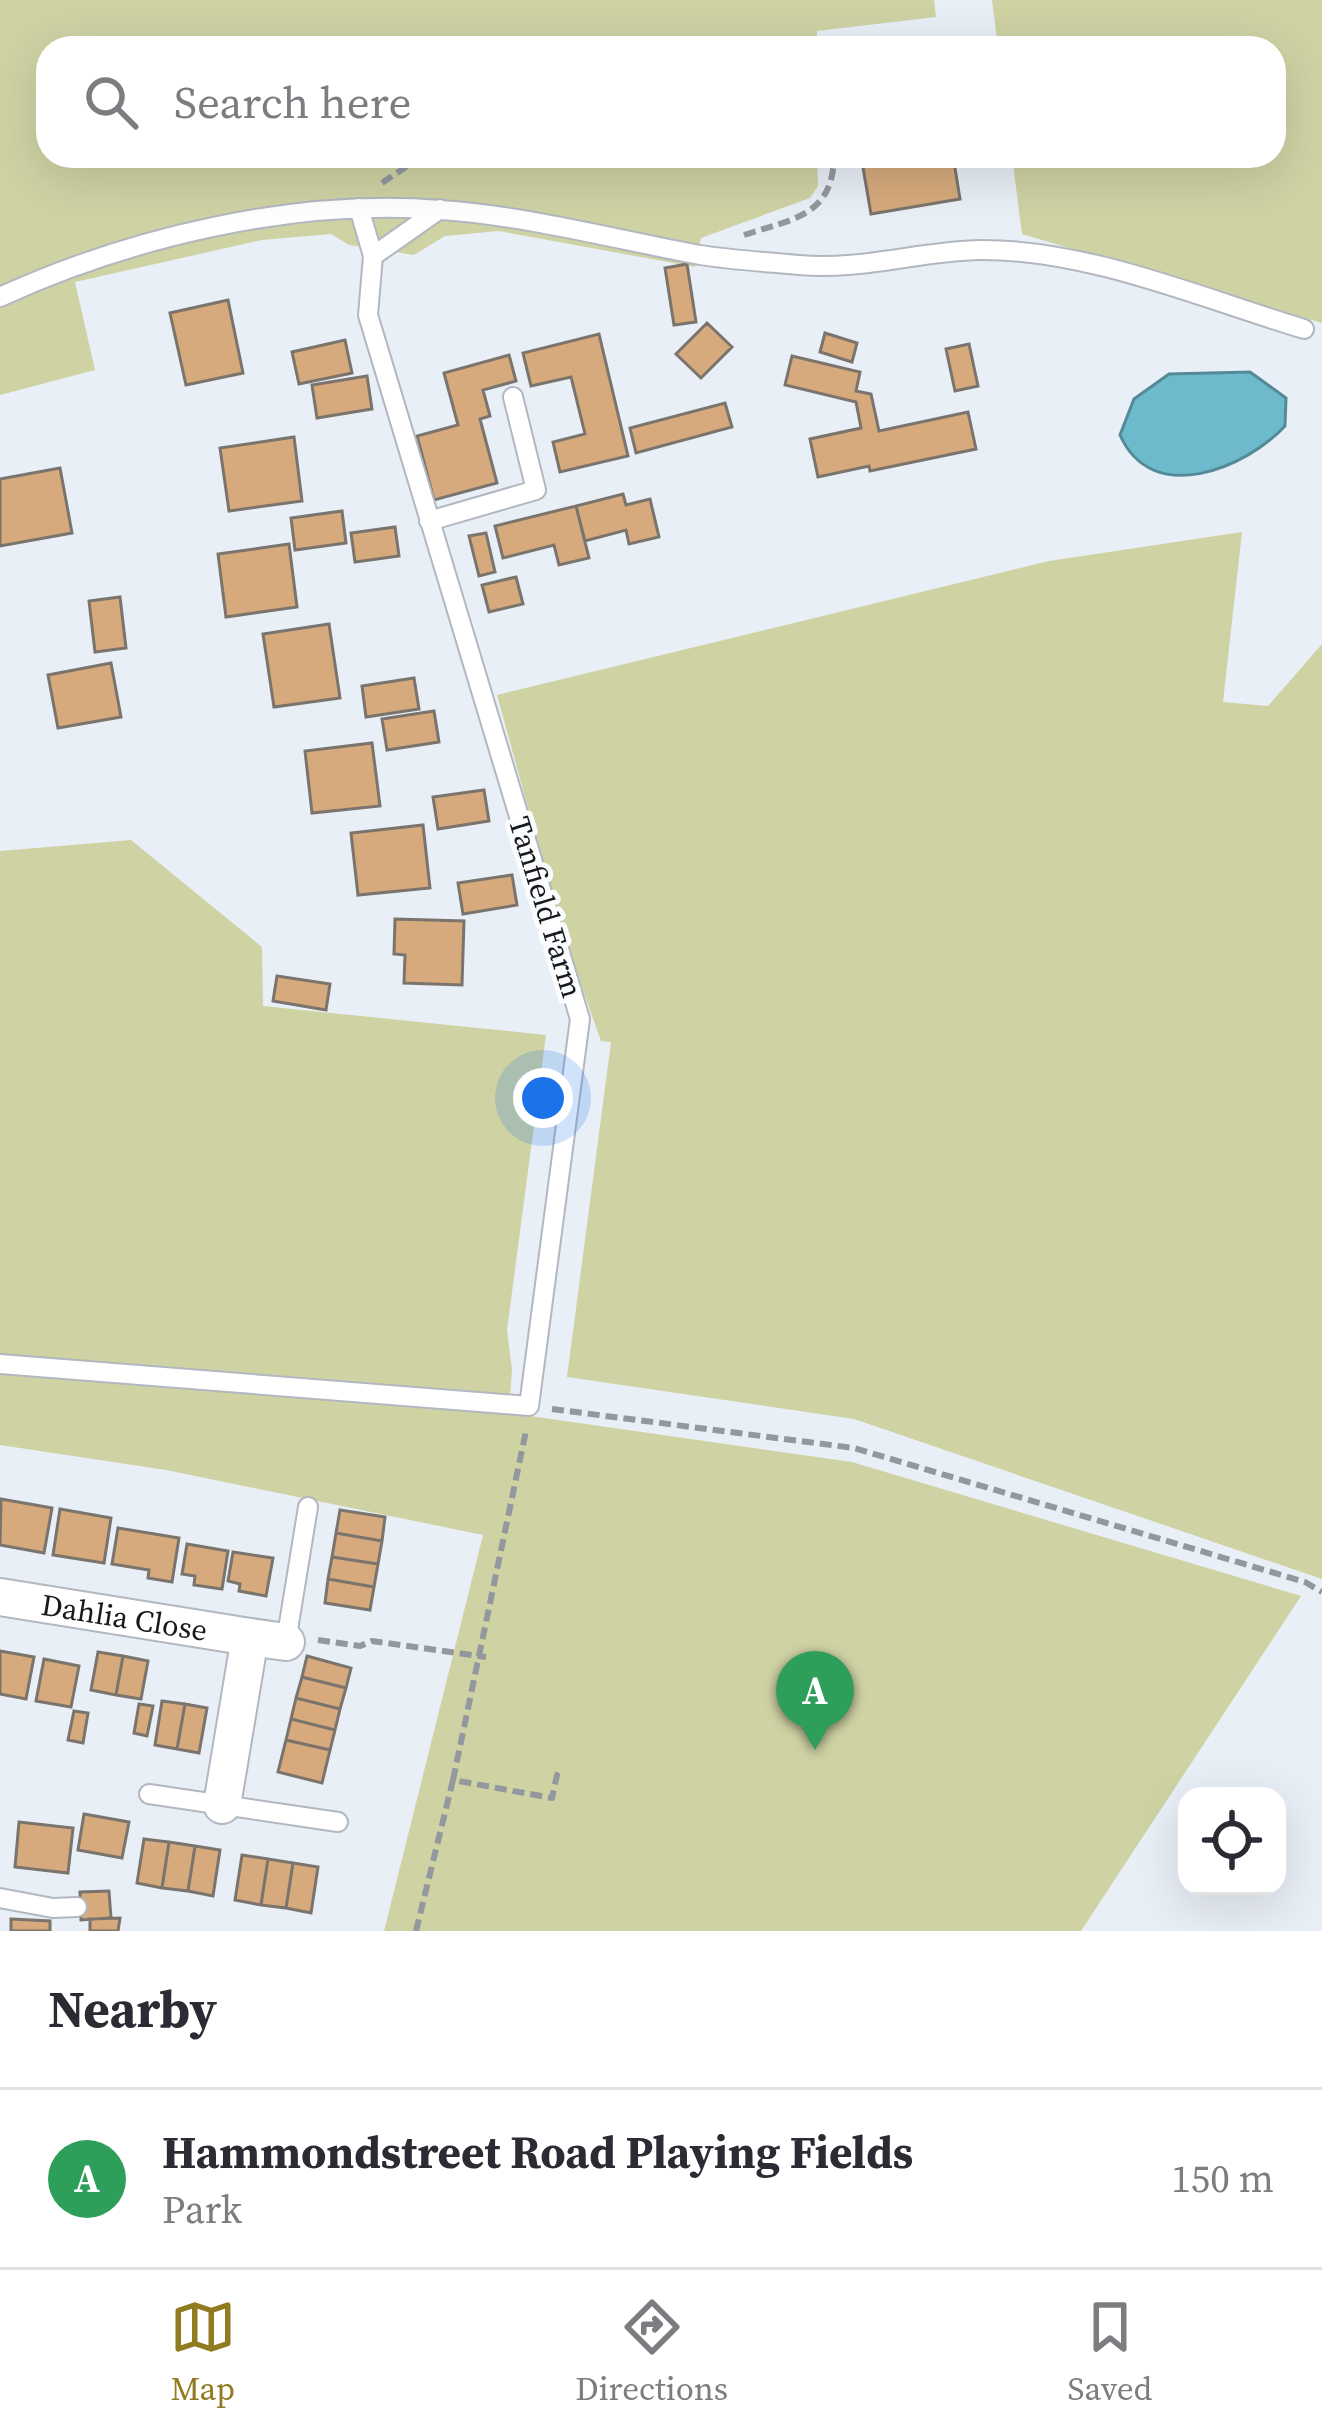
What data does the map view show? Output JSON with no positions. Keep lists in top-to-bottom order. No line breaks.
{"streets":{"street":["Dahlia Close"],"lane":["Tanfield Farm"]},"page":{"search":"Search here","pins":"A","heading":"Nearby","list":[{"mark":"A","name":"Hammondstreet Road Playing Fields","note":"Park","value":"150 m"}],"nav":["Map","Directions","Saved"]}}
